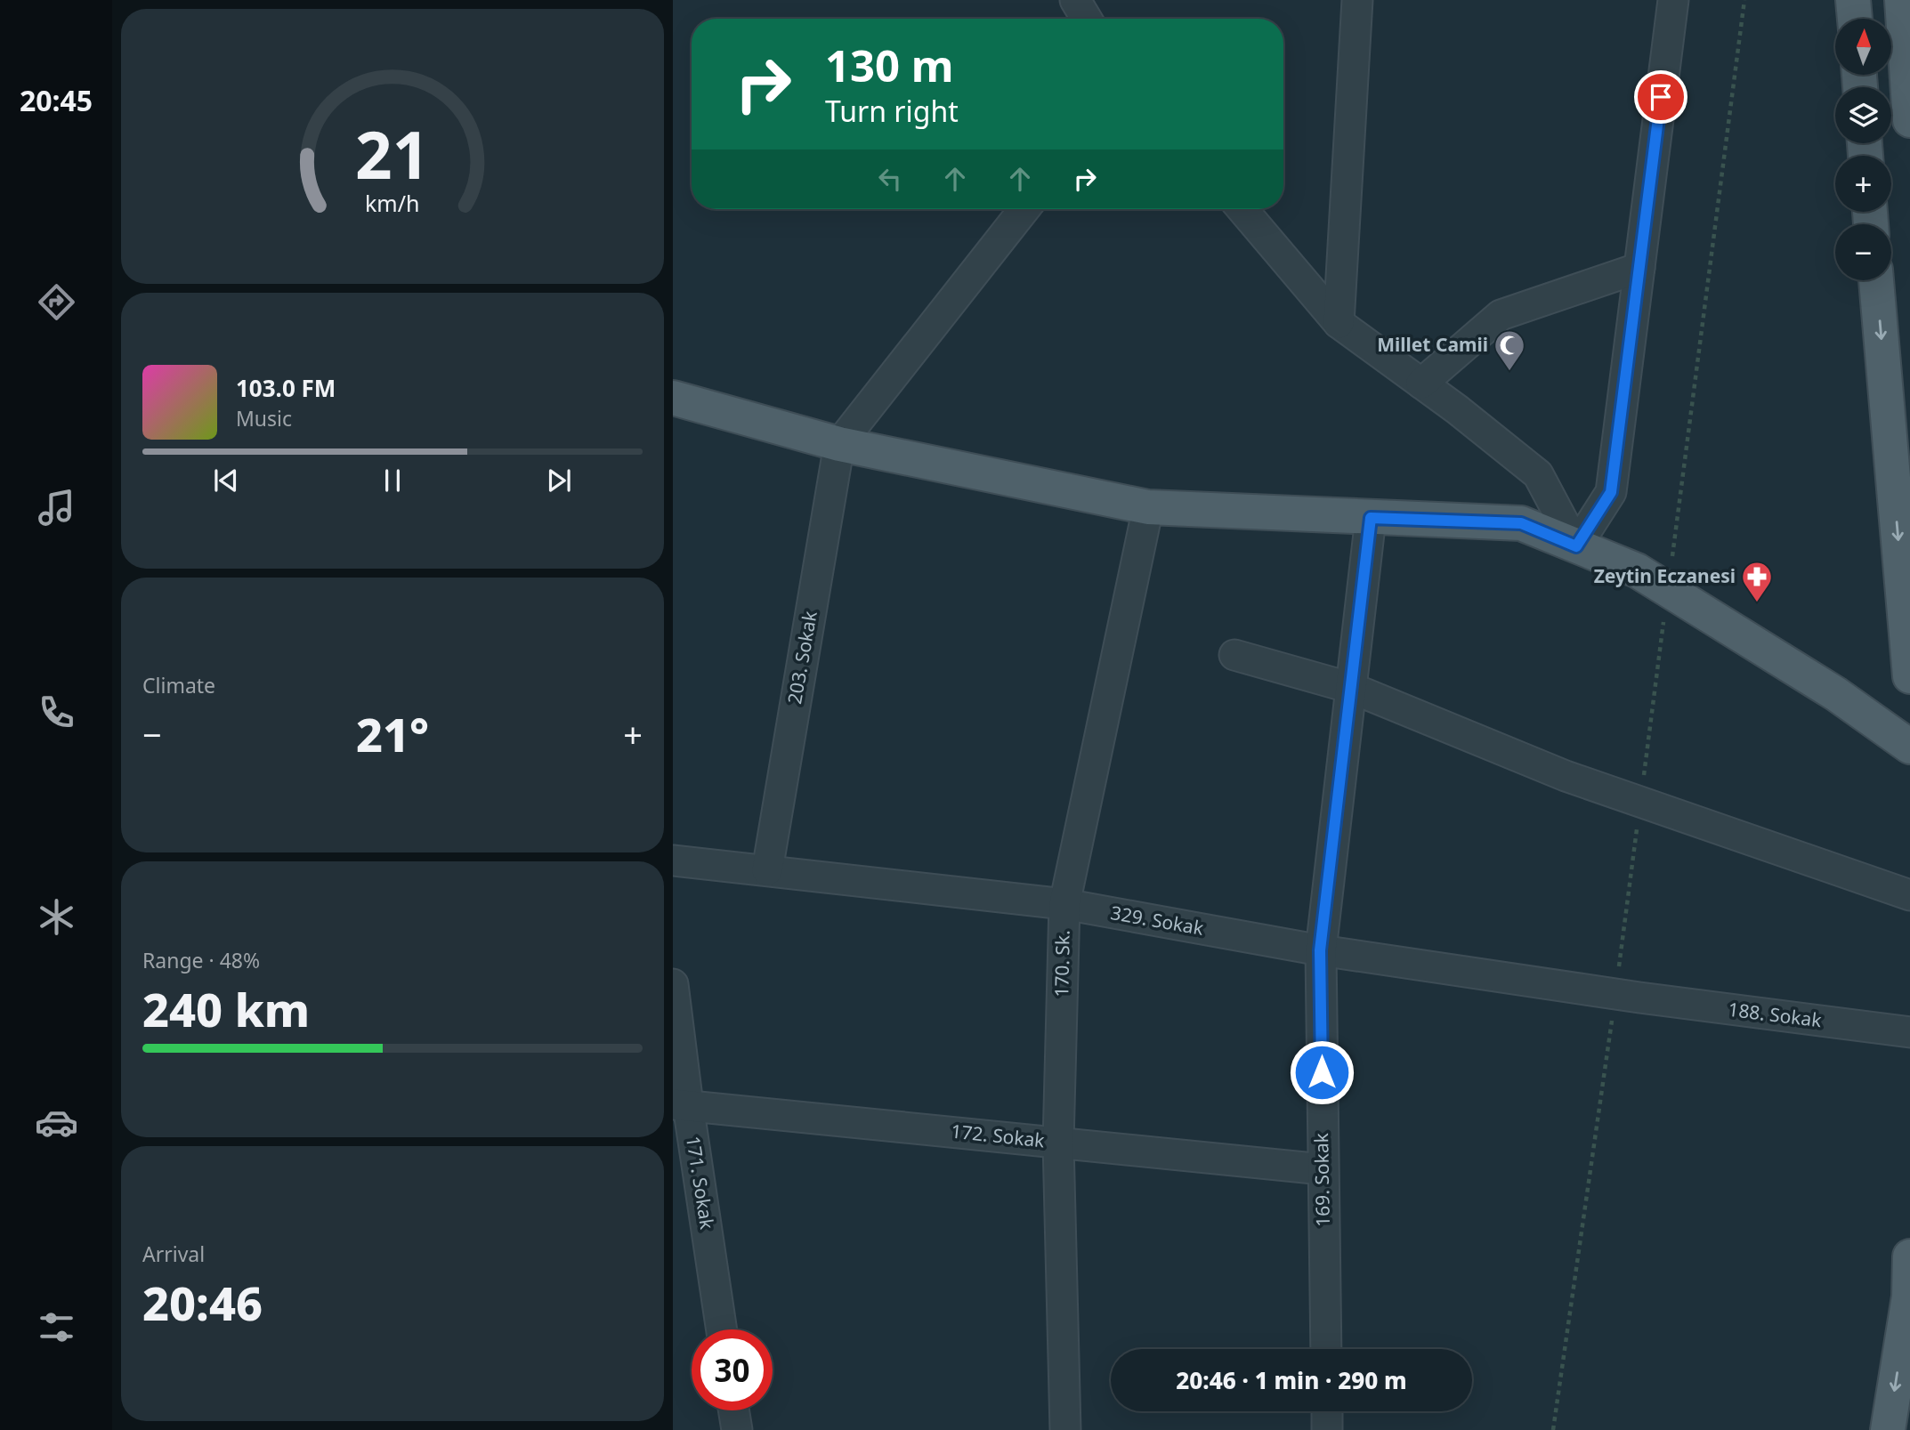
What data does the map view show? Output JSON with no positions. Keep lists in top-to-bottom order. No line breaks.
{"streets":{"street":["203. Sokak","329. Sokak","170. Sk.","188. Sokak","172. Sokak","169. Sokak","171. Sokak"]},"crossings":[["203. Sokak","329. Sokak"],["329. Sokak","170. Sk."],["329. Sokak","188. Sokak"],["329. Sokak","169. Sokak"],["170. Sk.","172. Sokak"],["172. Sokak","169. Sokak"],["172. Sokak","171. Sokak"]],"places":{"mosque":["Millet Camii"],"pharmacy":["Zeytin Eczanesi"]},"north":"top","page":{"tabs":"20:45","map_buttons":["+","−"],"turn":["130 m","Turn right"],"song":["103.0 FM","Music"],"tile":["Climate",["Range · 48%","240 km"],["Arrival","20:46"]],"heat":["−","21°","+"],"limit":"30","trip":"20:46 · 1 min · 290 m","gauge":["21","km/h"]}}
